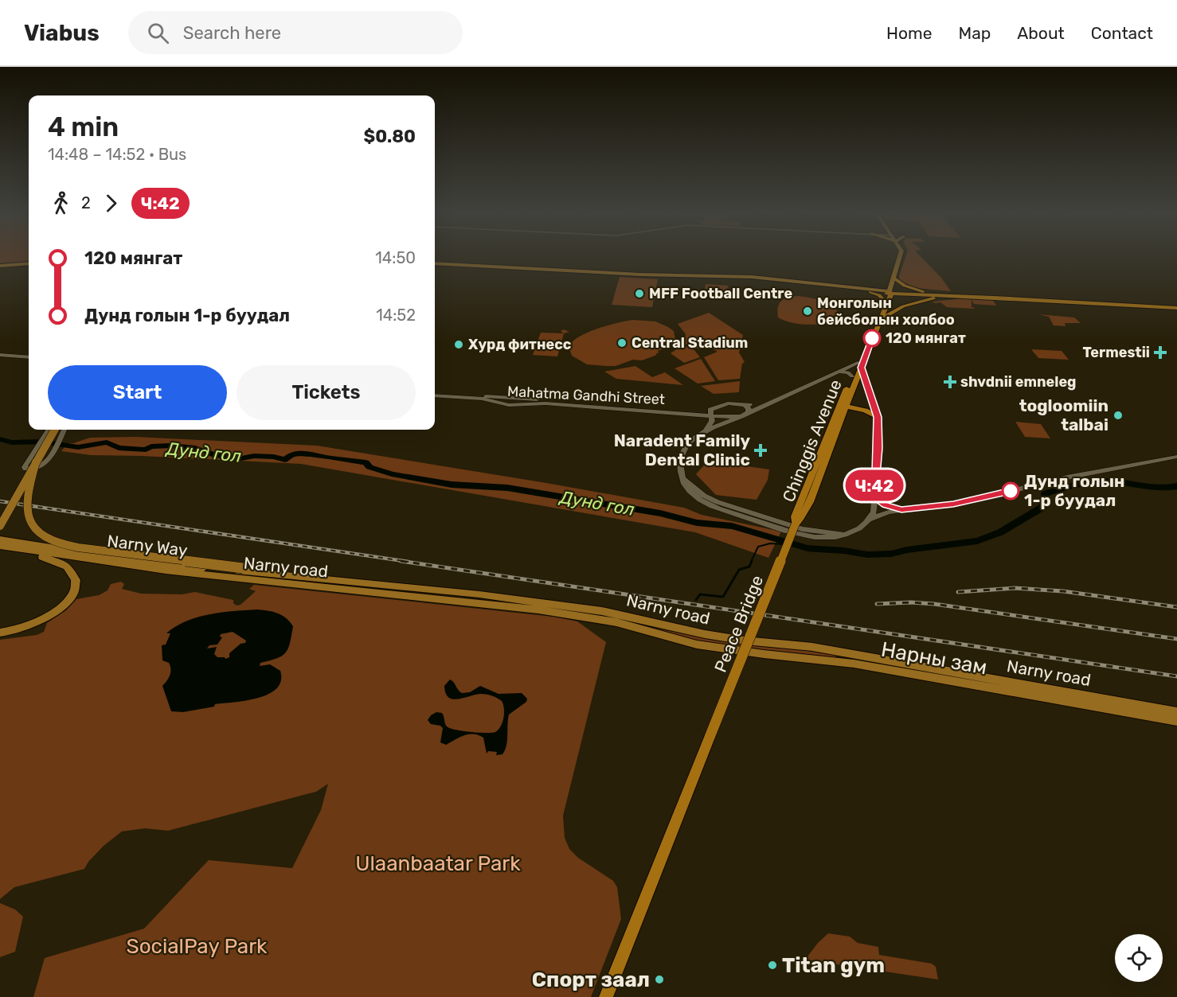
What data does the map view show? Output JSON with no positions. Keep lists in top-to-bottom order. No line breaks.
{"streets":{"highway":["Chinggis Avenue","Peace Bridge"],"main road":["Mahatma Gandhi Street","Narny Way","Narny road"]},"crossings":[["Chinggis Avenue","Peace Bridge"],["Narny Way","Narny road"]],"water":["Дунд гол"],"parks":["Ulaanbaatar Park","SocialPay Park"],"places":{"other":["MFF Football Centre","Монголын бейсболын холбоо","120 мянгат","Central Stadium","Хурд фитнесс","togloomiin talbai","Дунд голын 1-р буудал","Titan gym","Спорт заал"],"health":["Termestii","shvdnii emneleg","Naradent Family Dental Clinic"]},"lines":["bus line Ч:42"],"page":{"header":"Viabus","search":"Search here","nav":["Home","Map","About","Contact"],"on_map":"Ч:42","heading":["4 min","14:48 – 14:52 · Bus","$0.80"],"legs":["2","Ч:42"],"list":[{"name":"120 мянгат","value":"14:50"},{"name":"Дунд голын 1-р буудал","value":"14:52"}],"buttons":["Start","Tickets"]}}
